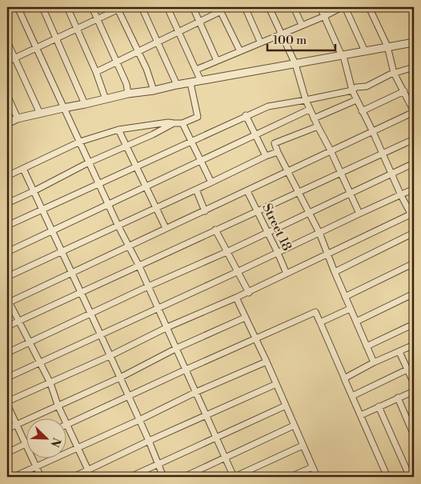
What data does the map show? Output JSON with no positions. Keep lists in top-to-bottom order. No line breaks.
{"streets":{"street":["Street 18"]},"scale_bar":"100 m","north":"bottom right"}
